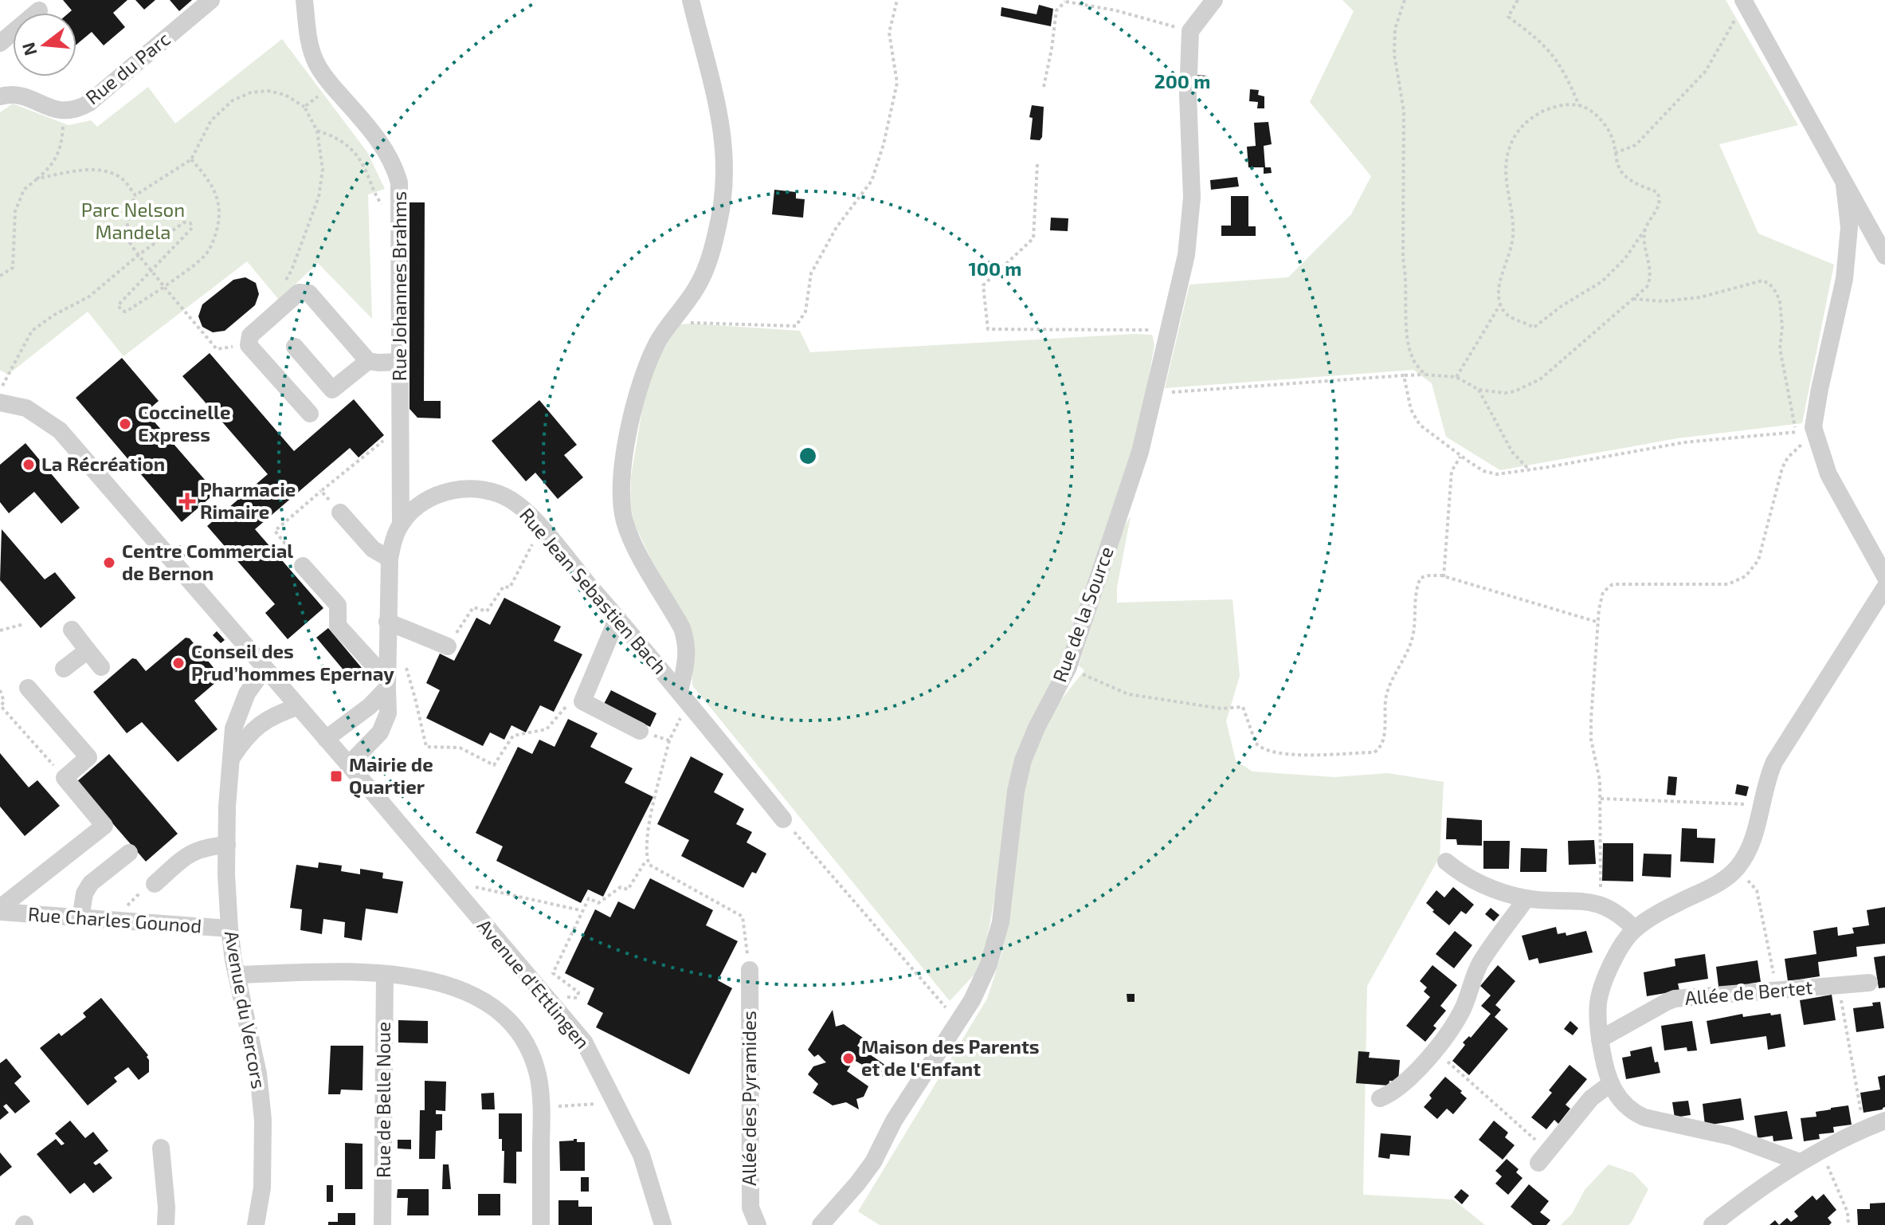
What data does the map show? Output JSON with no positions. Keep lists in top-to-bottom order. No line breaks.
{"streets":{"street":["Rue du Parc","Rue Johannes Brahms","Rue Jean Sebastien Bach","Rue de la Source","Rue Charles Gounod","Avenue d'Ettlingen","Allée de Bertet","Avenue du Vercors","Allée des Pyramides","Rue de Belle Noue"]},"crossings":[["Rue Johannes Brahms","Rue Jean Sebastien Bach"],["Rue Jean Sebastien Bach","Avenue d'Ettlingen"],["Rue Charles Gounod","Avenue du Vercors"],["Avenue d'Ettlingen","Avenue du Vercors"]],"parks":["Parc Nelson Mandela"],"places":{"other":["Coccinelle Express","La Récréation","Centre Commercial de Bernon","Conseil des Prud’hommes Epernay","Maison des Parents et de l'Enfant"],"health":["Pharmacie Rimaire"],"transit":["Mairie de Quartier"]},"north":"left","rings":["200 m","100 m"]}
